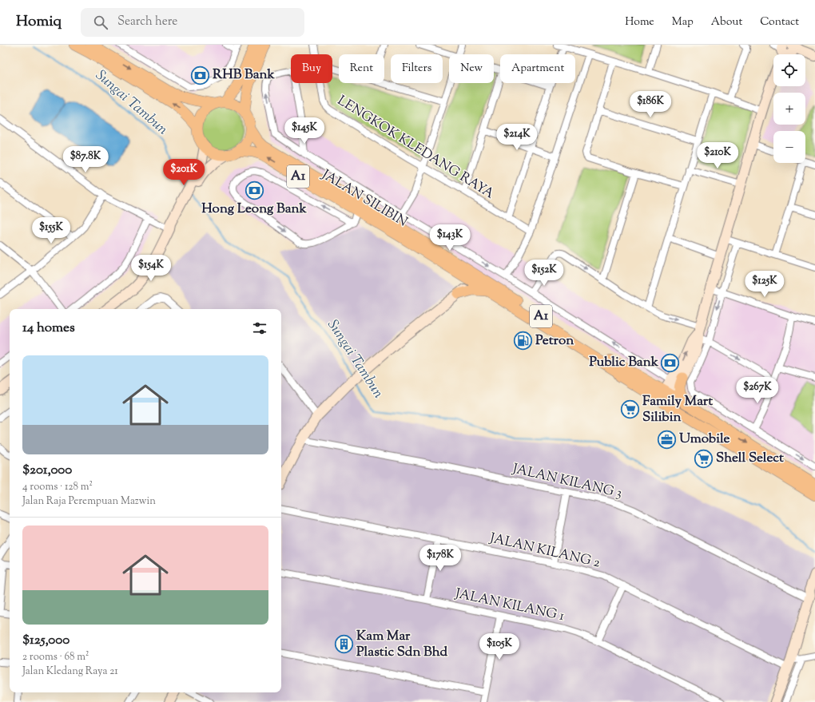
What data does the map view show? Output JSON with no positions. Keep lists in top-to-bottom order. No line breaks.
{"streets":{"main road":["A1","JALAN SILIBIN"],"street":["LENGKOK KLEDANG RAYA","JALAN KILANG 3","JALAN KILANG 2","JALAN KILANG 1"]},"crossings":[["A1","JALAN SILIBIN"]],"water":["Sungai Tambun"],"places":{"bank":["RHB Bank","Hong Leong Bank","Public Bank"],"fuel station":["Petron"],"supermarket":["Family Mart Silibin","Shell Select"],"office":["Umobile"],"building":["Kam Mar Plastic Sdn Bhd"]},"page":{"header":"Homiq","search":"Search here","nav":["Home","Map","About","Contact"],"map_buttons":["+","−"],"chip":["Buy","Rent","Filters","New","Apartment"],"price":["$186K","$145K","$214K","$210K","$87.8K","$201K","$155K","$143K","$154K","$152K","$125K","$267K","$178K","$105K"],"heading":"14 homes","list":[{"name":"$201,000","note":"4 rooms · 128 m² · Jalan Raja Perempuan Mazwin"},{"name":"$125,000","note":"2 rooms · 68 m² · Jalan Kledang Raya 21"}]}}
